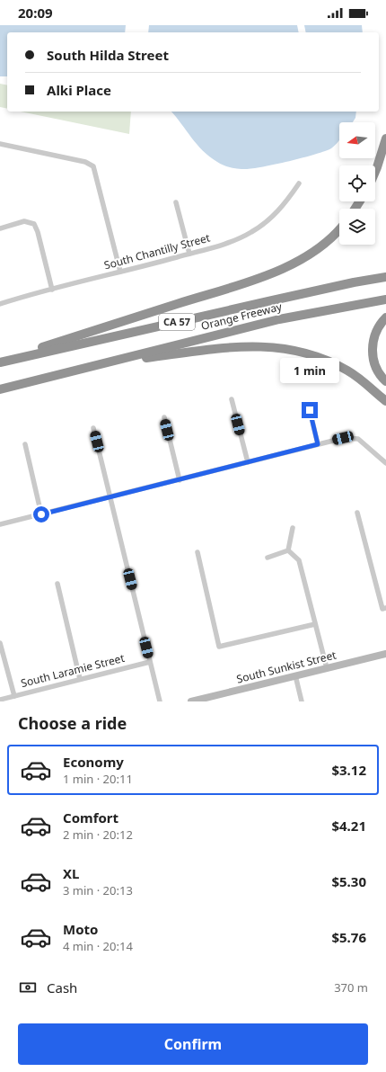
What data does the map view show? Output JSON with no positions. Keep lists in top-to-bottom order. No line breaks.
{"streets":{"highway":["Orange Freeway","CA 57"],"street":["South Chantilly Street","South Sunkist Street","South Laramie Street"]},"north":"left","page":{"status":"20:09","banner":["South Hilda Street","Alki Place"],"bubble":"1 min","heading":"Choose a ride","list":[{"name":"Economy","note":"1 min · 20:11","value":"$3.12"},{"name":"Comfort","note":"2 min · 20:12","value":"$4.21"},{"name":"XL","note":"3 min · 20:13","value":"$5.30"},{"name":"Moto","note":"4 min · 20:14","value":"$5.76"}],"pay":["Cash","370 m"],"buttons":"Confirm"}}
